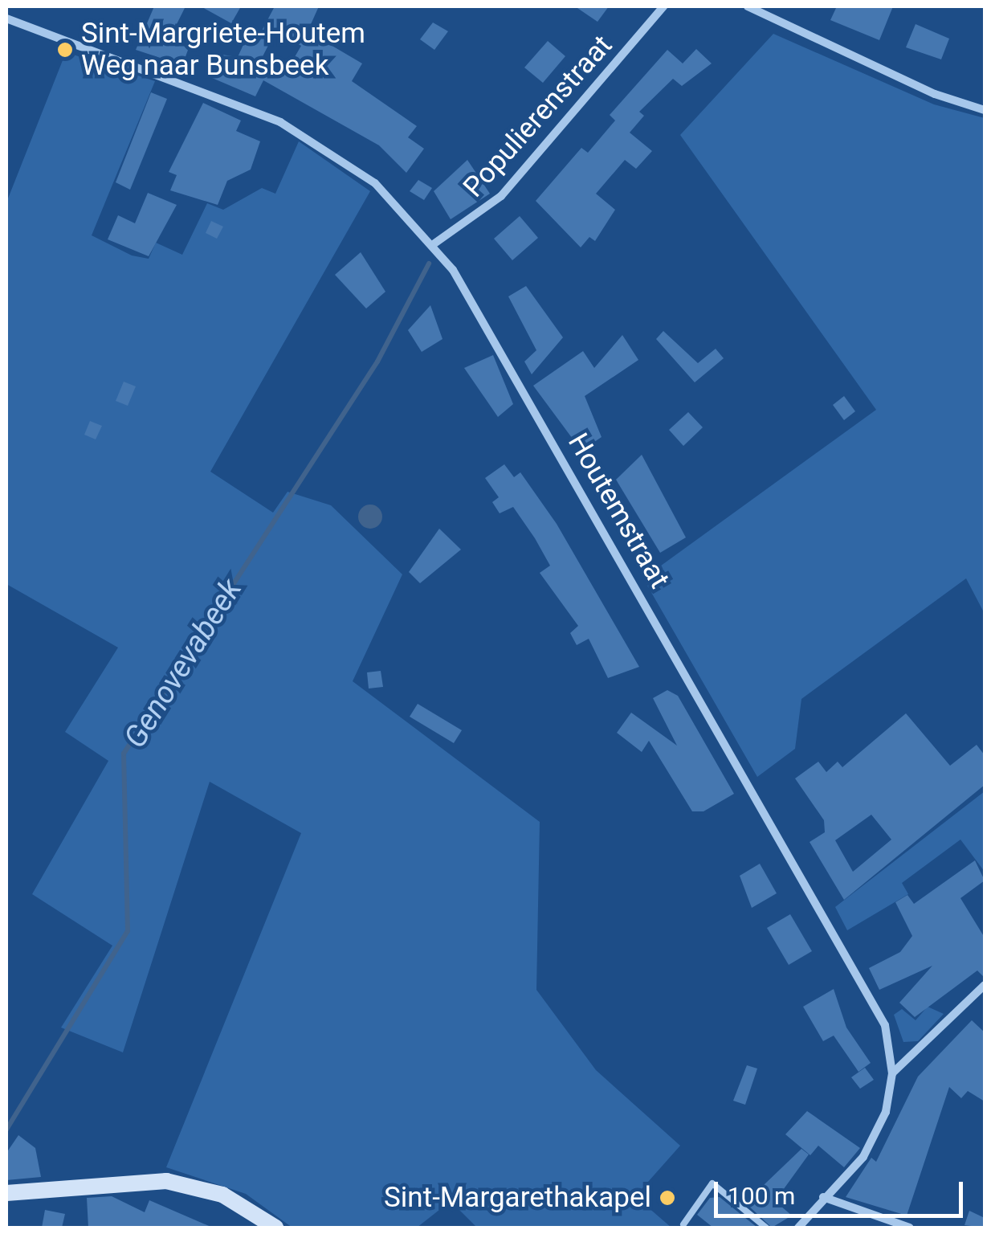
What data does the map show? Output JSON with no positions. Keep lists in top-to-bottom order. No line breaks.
{"streets":{"street":["Populierenstraat","Houtemstraat"]},"crossings":[["Populierenstraat","Houtemstraat"]],"water":["Genovevabeek"],"places":["Sint-Margriete-Houtem Weg naar Bunsbeek","Sint-Margarethakapel"],"scale_bar":"100 m"}
